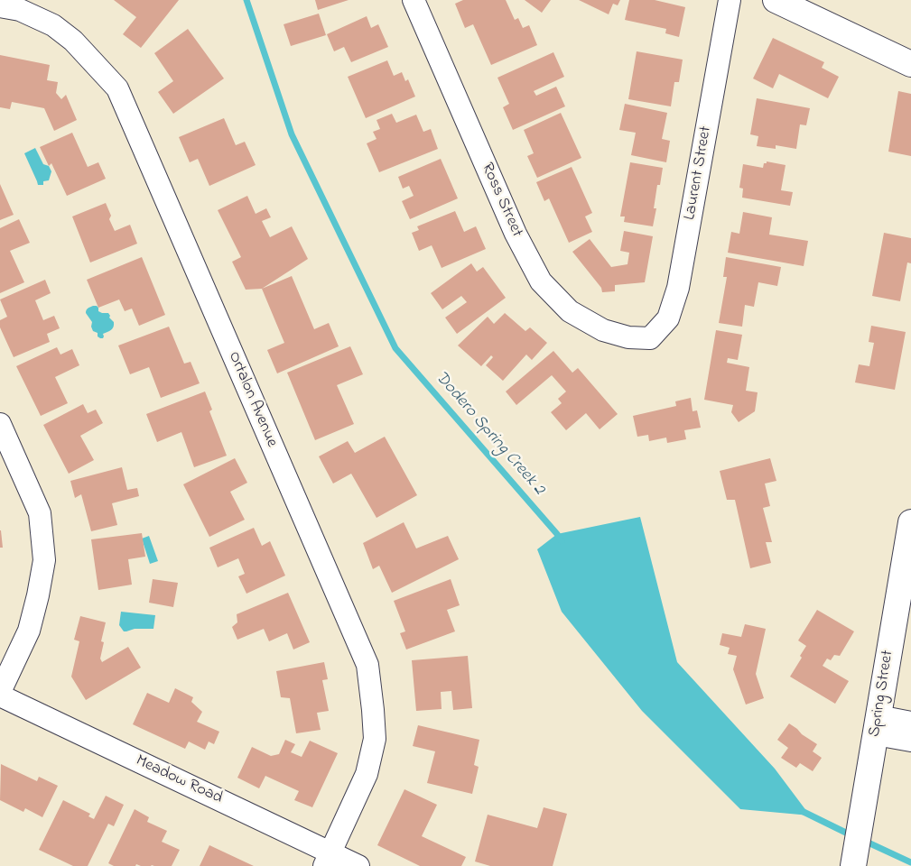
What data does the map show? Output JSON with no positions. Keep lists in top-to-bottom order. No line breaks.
{"streets":{"street":["Laurent Street","Ross Street","Ortalon Avenue","Spring Street","Meadow Road"]},"crossings":[["Laurent Street","Ross Street"],["Ortalon Avenue","Meadow Road"]],"water":["Dodero Spring Creek 2"]}
